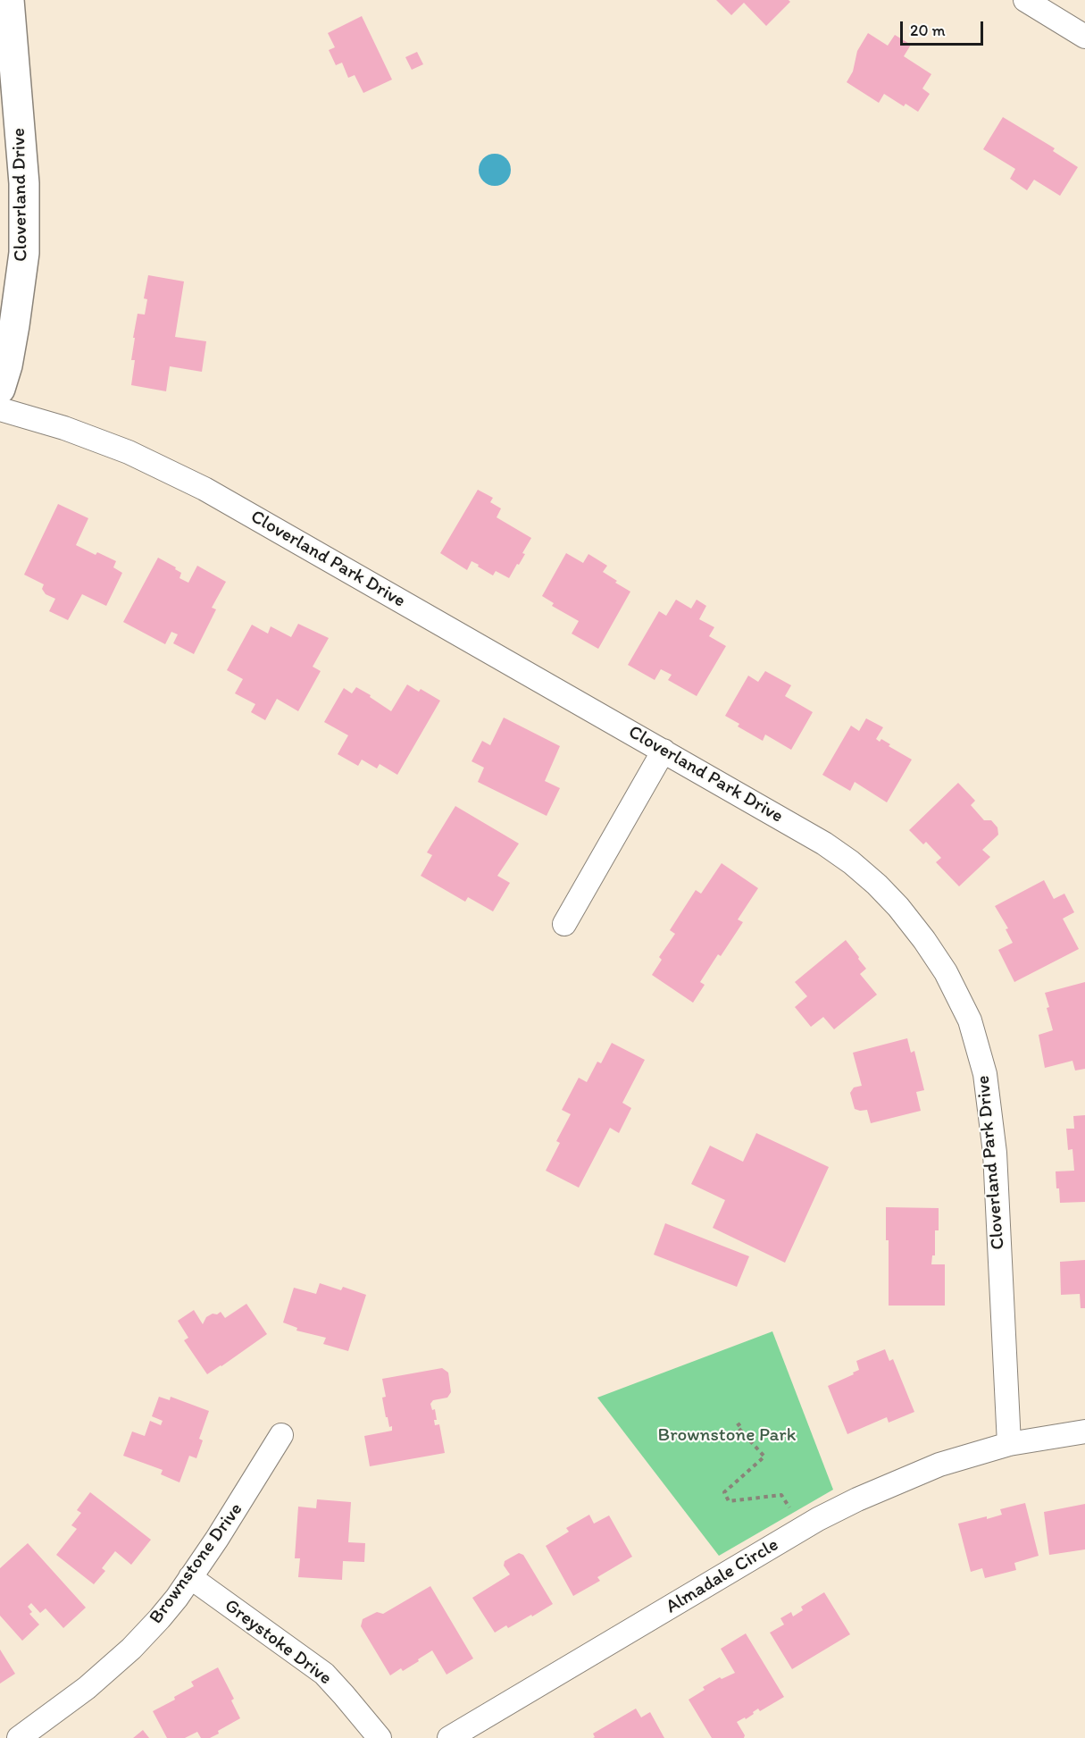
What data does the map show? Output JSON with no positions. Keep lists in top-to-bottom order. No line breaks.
{"streets":{"main road":["Cloverland Drive"],"street":["Cloverland Park Drive","Brownstone Drive","Almadale Circle","Greystoke Drive"]},"crossings":[["Cloverland Park Drive","Almadale Circle"],["Brownstone Drive","Greystoke Drive"]],"parks":["Brownstone Park"],"scale_bar":"20 m"}
